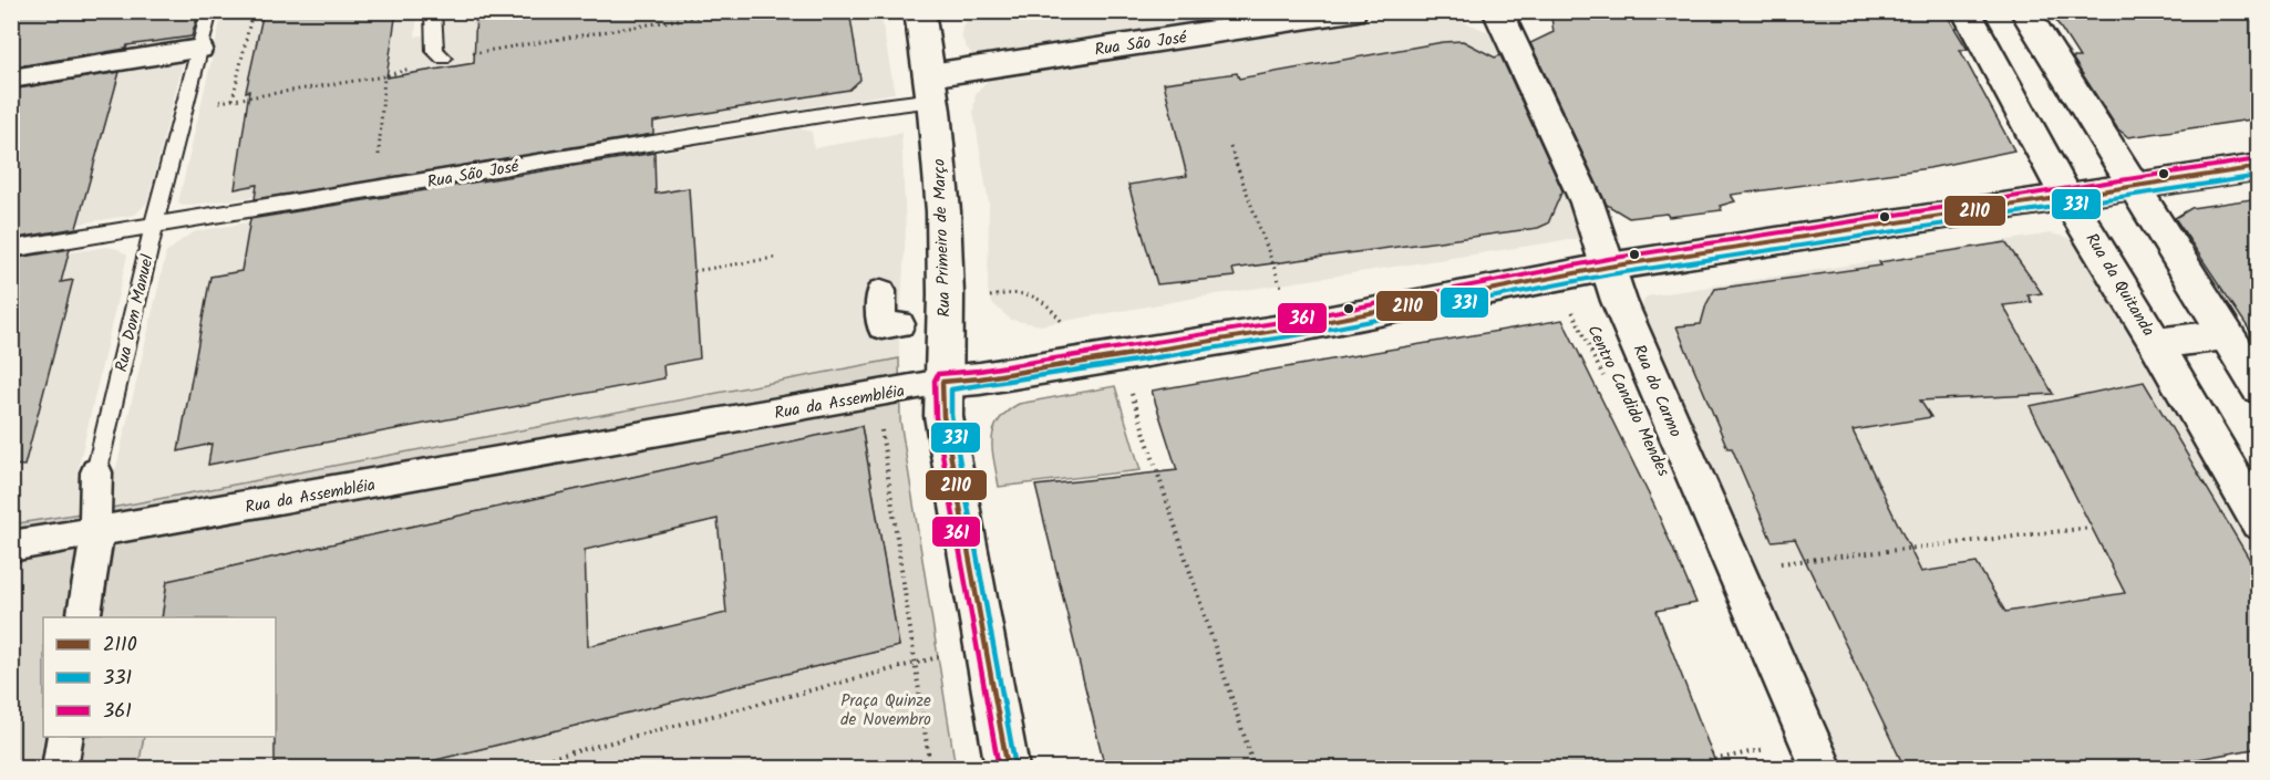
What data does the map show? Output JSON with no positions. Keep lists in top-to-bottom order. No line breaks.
{"streets":{"street":["Rua São José","Rua Primeiro de Março","Rua da Quitanda","Rua Dom Manuel","Rua do Carmo","Rua da Assembléia"],"path":["Centro Candido Mendes"]},"crossings":[["Rua São José","Rua Primeiro de Março"],["Rua São José","Rua Dom Manuel"],["Rua Primeiro de Março","Rua da Assembléia"],["Rua da Quitanda","Rua da Assembléia"],["Rua Dom Manuel","Rua da Assembléia"],["Rua do Carmo","Rua da Assembléia"]],"parks":["Praça Quinze de Novembro"],"lines":["transit line 361","transit line 2110","transit line 331"],"legend":["2110","331","361"]}
